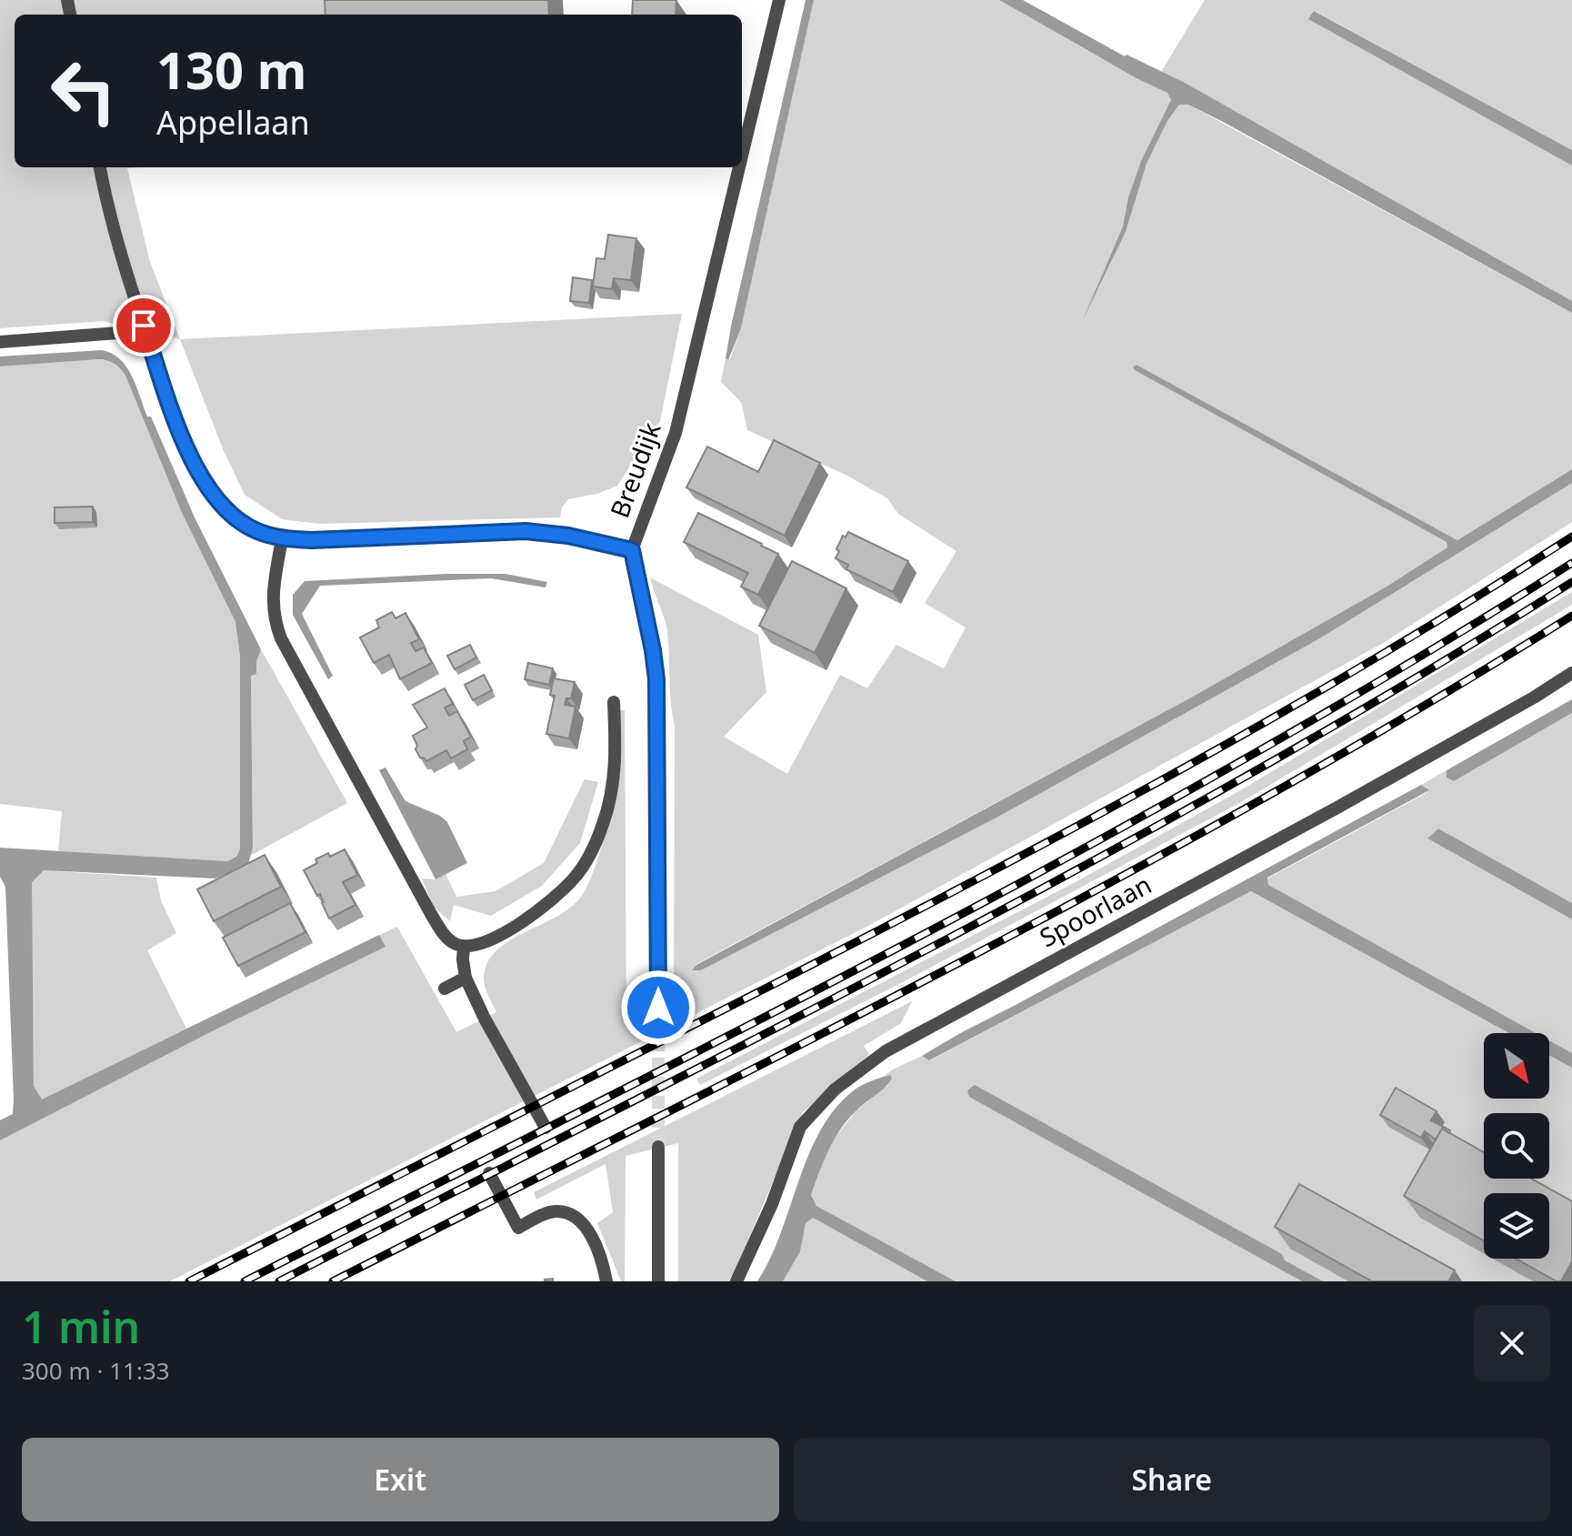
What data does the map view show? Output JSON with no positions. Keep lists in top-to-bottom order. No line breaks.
{"streets":{"street":["Breudijk","Spoorlaan"]},"north":"bottom right","page":{"turn":["130 m","Appellaan"],"heading":["1 min","300 m · 11:33"],"buttons":["Exit","Share"]}}
